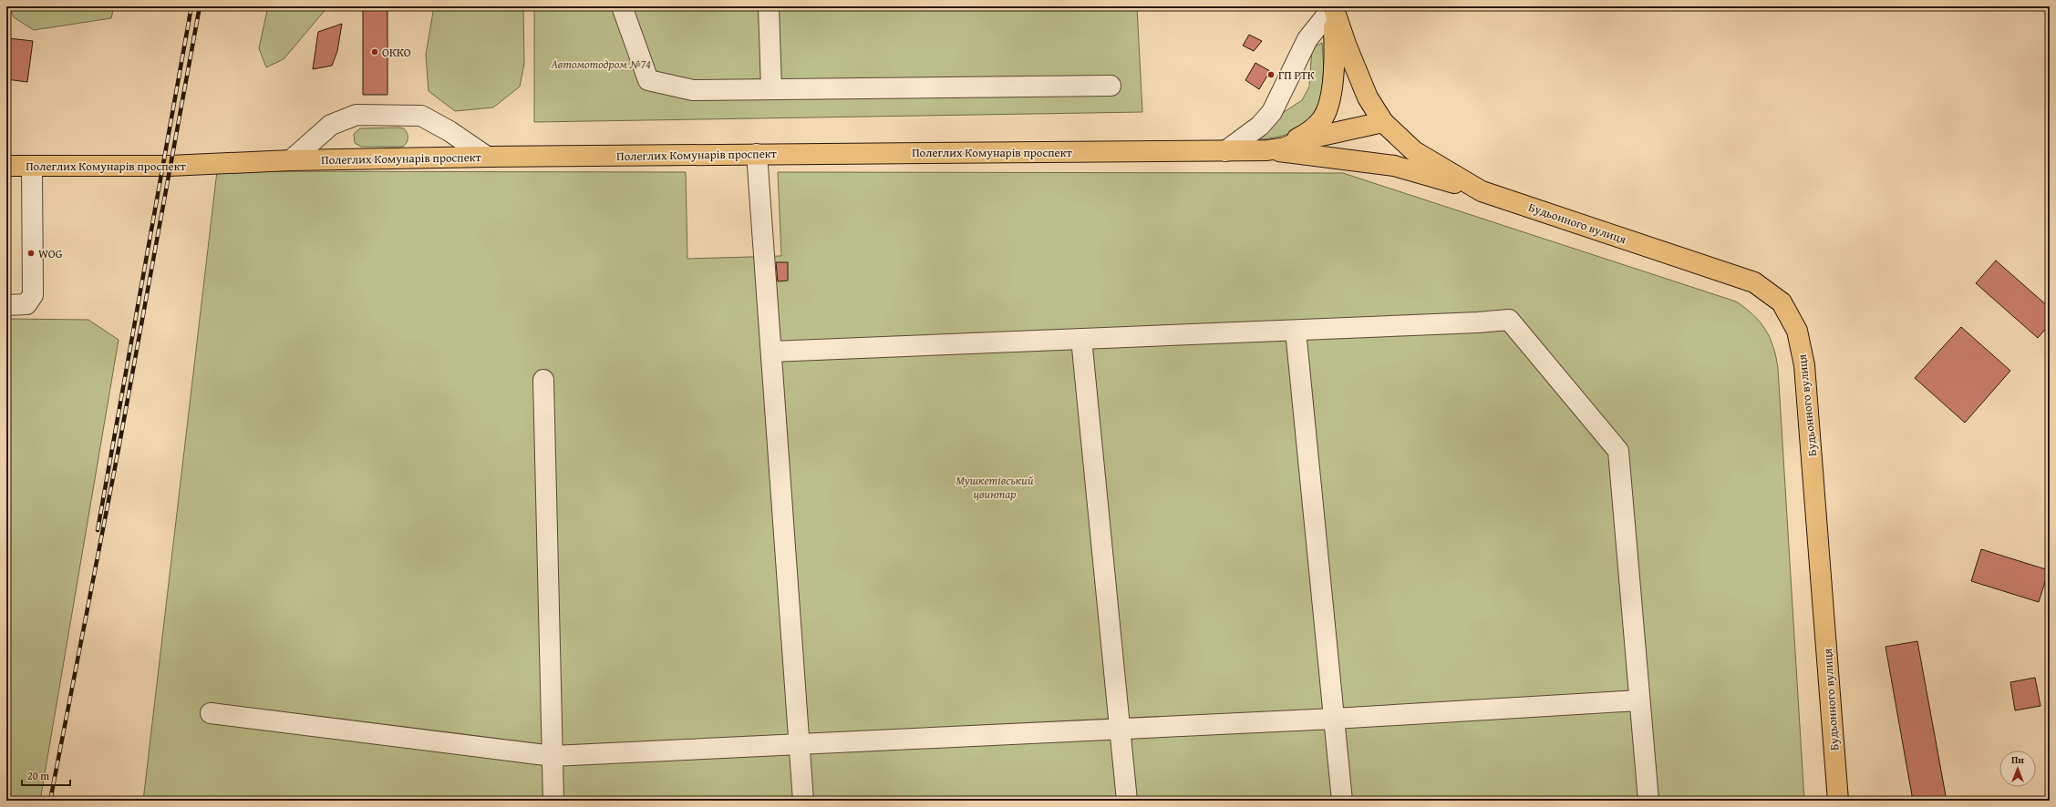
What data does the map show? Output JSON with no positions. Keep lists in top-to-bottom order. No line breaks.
{"streets":{"main road":["Полеглих Комунарів проспект","Будьонного вулиця"]},"crossings":[["Полеглих Комунарів проспект","Будьонного вулиця"]],"parks":["Автомотодром №74","Мушкетівський цвинтар"],"places":["ОККО","ГП РТК","WOG"],"scale_bar":"20 m","north":"top"}
